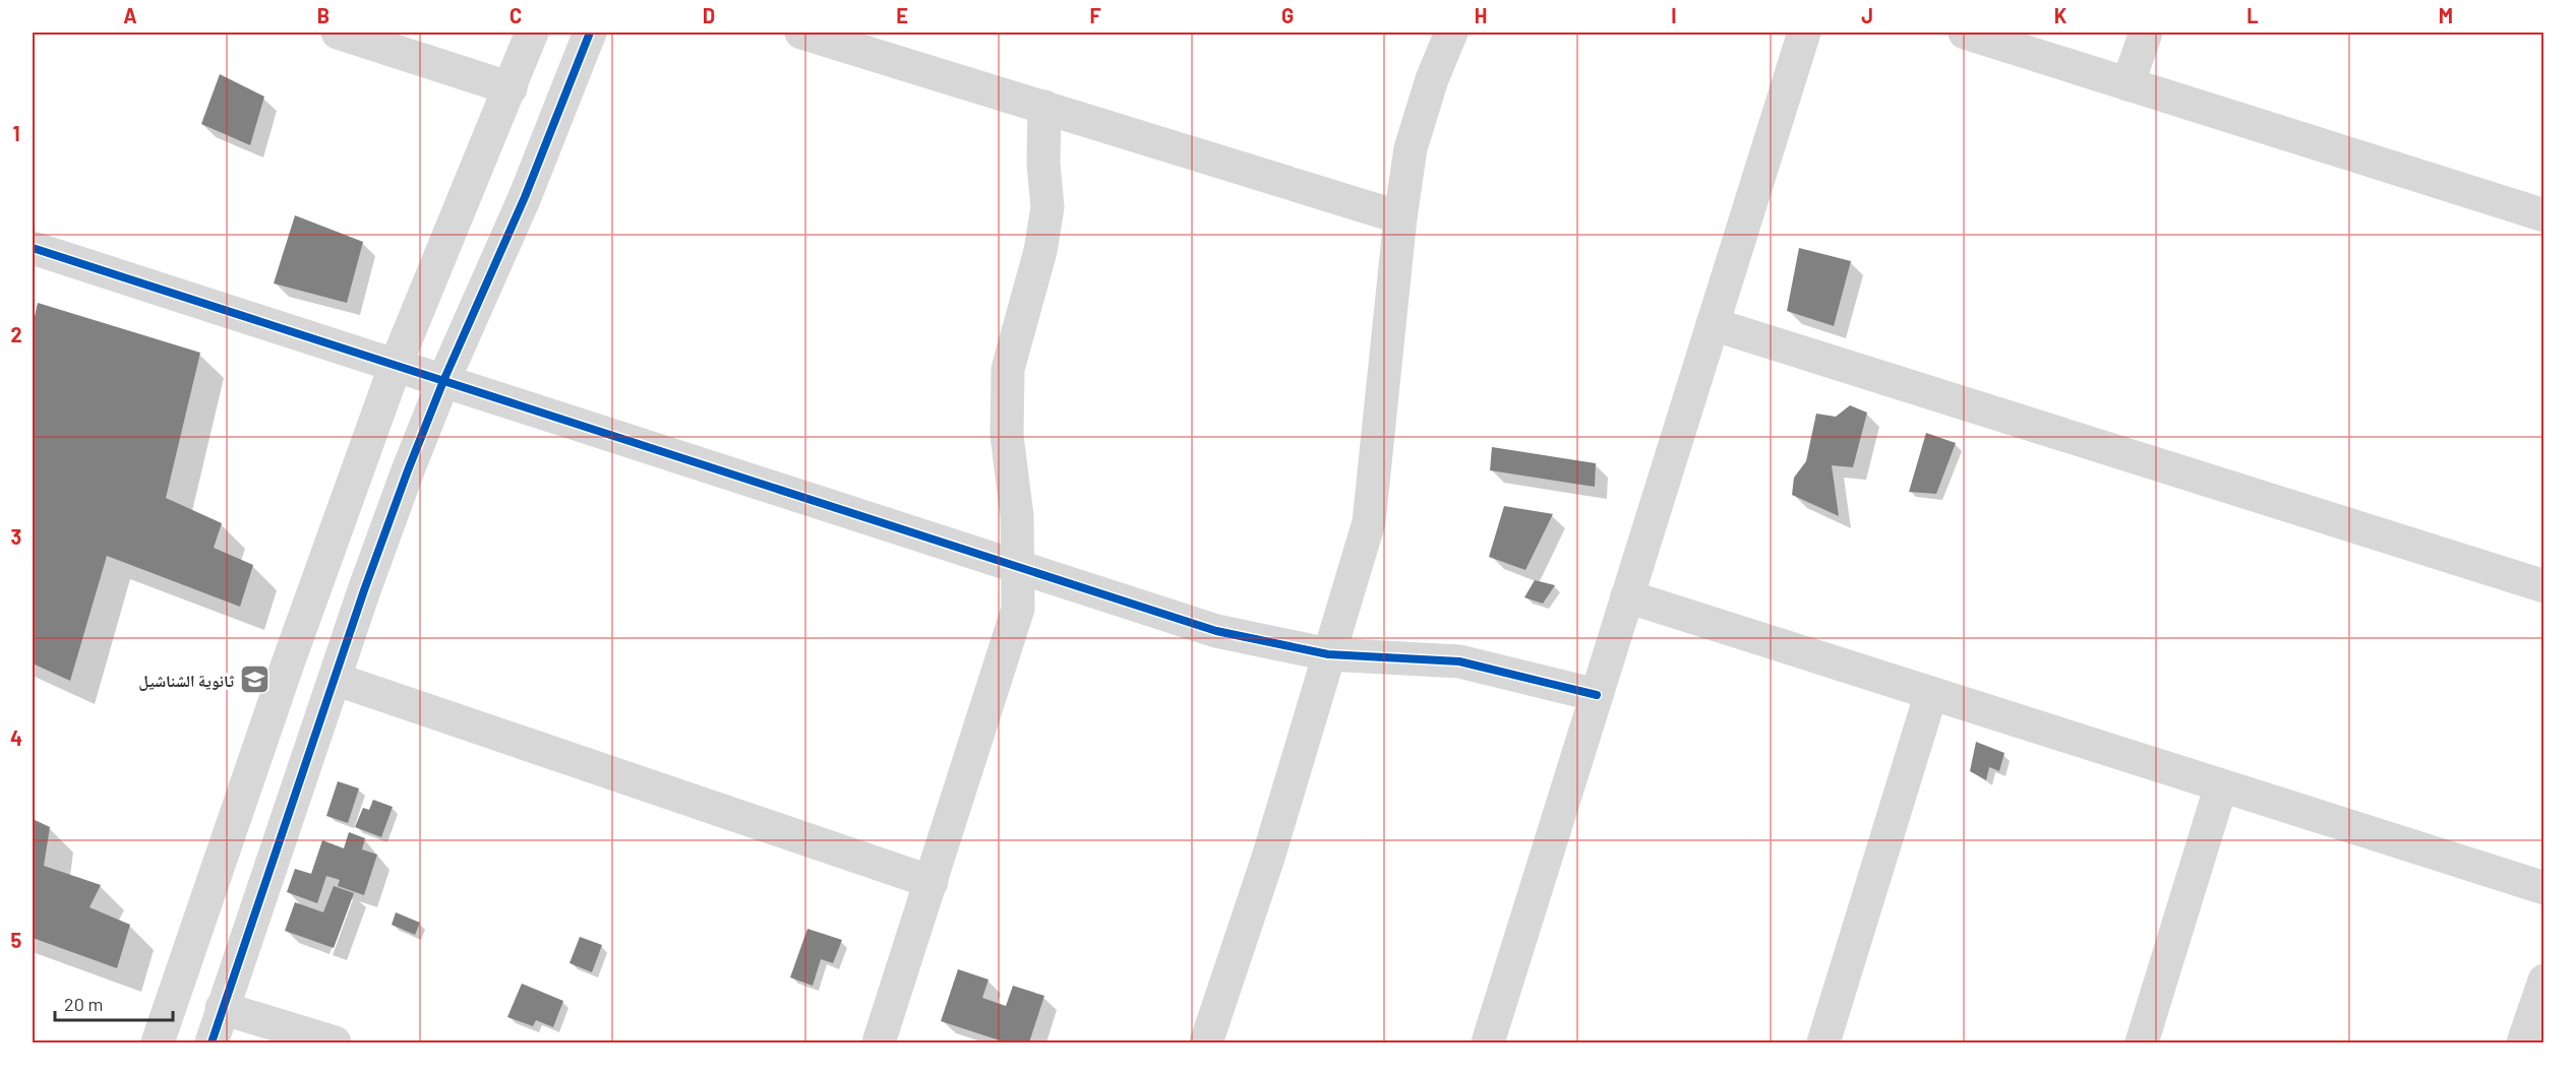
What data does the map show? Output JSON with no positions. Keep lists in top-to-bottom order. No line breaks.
{"places":{"school or university":["ثانوية الشناشيل"]},"scale_bar":"20 m","grid":{"columns":["A","B","C","D","E","F","G","H","I","J","K","L","M"],"rows":["1","2","3","4","5"]}}
